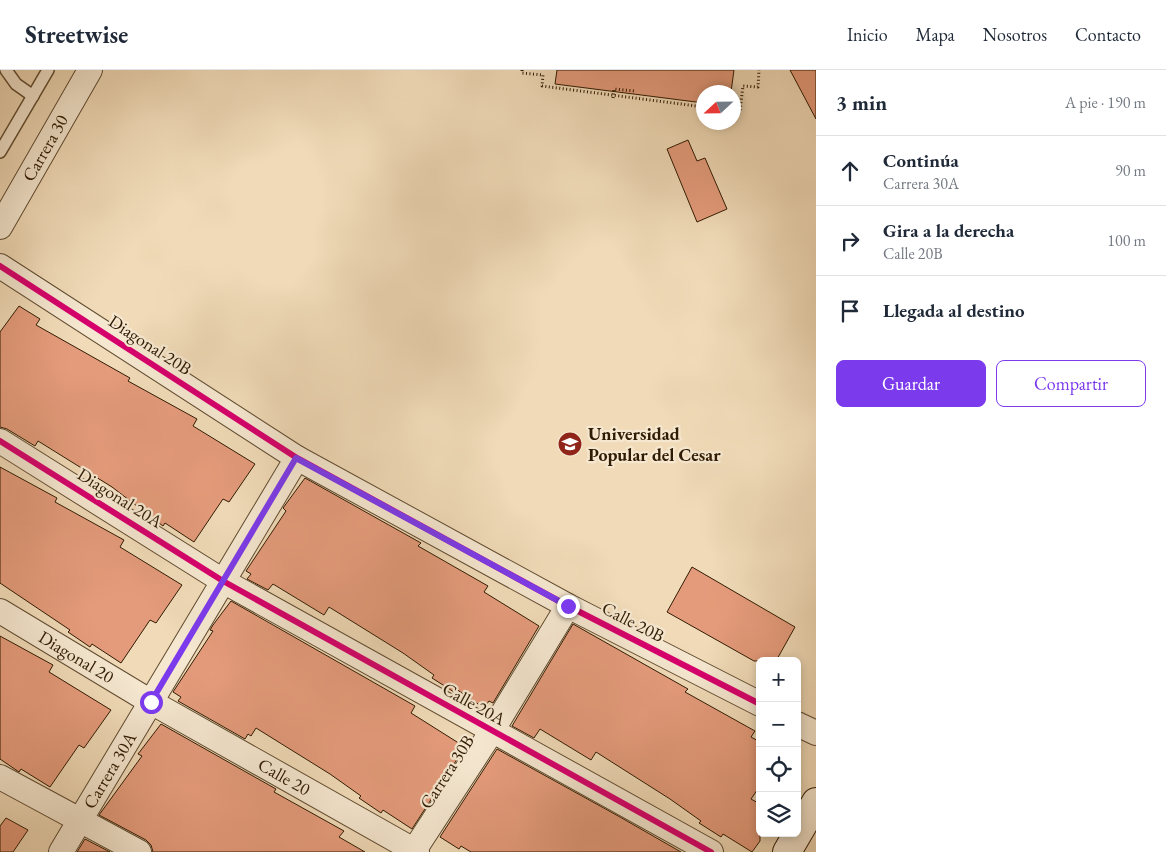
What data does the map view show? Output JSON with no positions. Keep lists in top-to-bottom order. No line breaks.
{"streets":{"street":["Carrera 30","Diagonal 20B","Diagonal 20A","Calle 20B","Diagonal 20","Calle 20A","Carrera 30A","Carrera 30B","Calle 20"]},"crossings":[["Diagonal 20B","Calle 20B"],["Diagonal 20B","Carrera 30A"],["Diagonal 20A","Calle 20A"],["Diagonal 20A","Carrera 30A"],["Calle 20B","Carrera 30A"],["Calle 20B","Carrera 30B"],["Diagonal 20","Carrera 30A"],["Diagonal 20","Calle 20"],["Calle 20A","Carrera 30A"],["Calle 20A","Carrera 30B"],["Carrera 30A","Calle 20"],["Carrera 30B","Calle 20"]],"places":{"school or university":["Universidad Popular del Cesar"]},"north":"left","page":{"header":"Streetwise","nav":["Inicio","Mapa","Nosotros","Contacto"],"heading":["3 min","A pie · 190 m"],"list":[["Continúa","Carrera 30A","90 m"],["Gira a la derecha","Calle 20B","100 m"],"Llegada al destino"],"buttons":["Guardar","Compartir"],"map_buttons":["+","−"]}}
